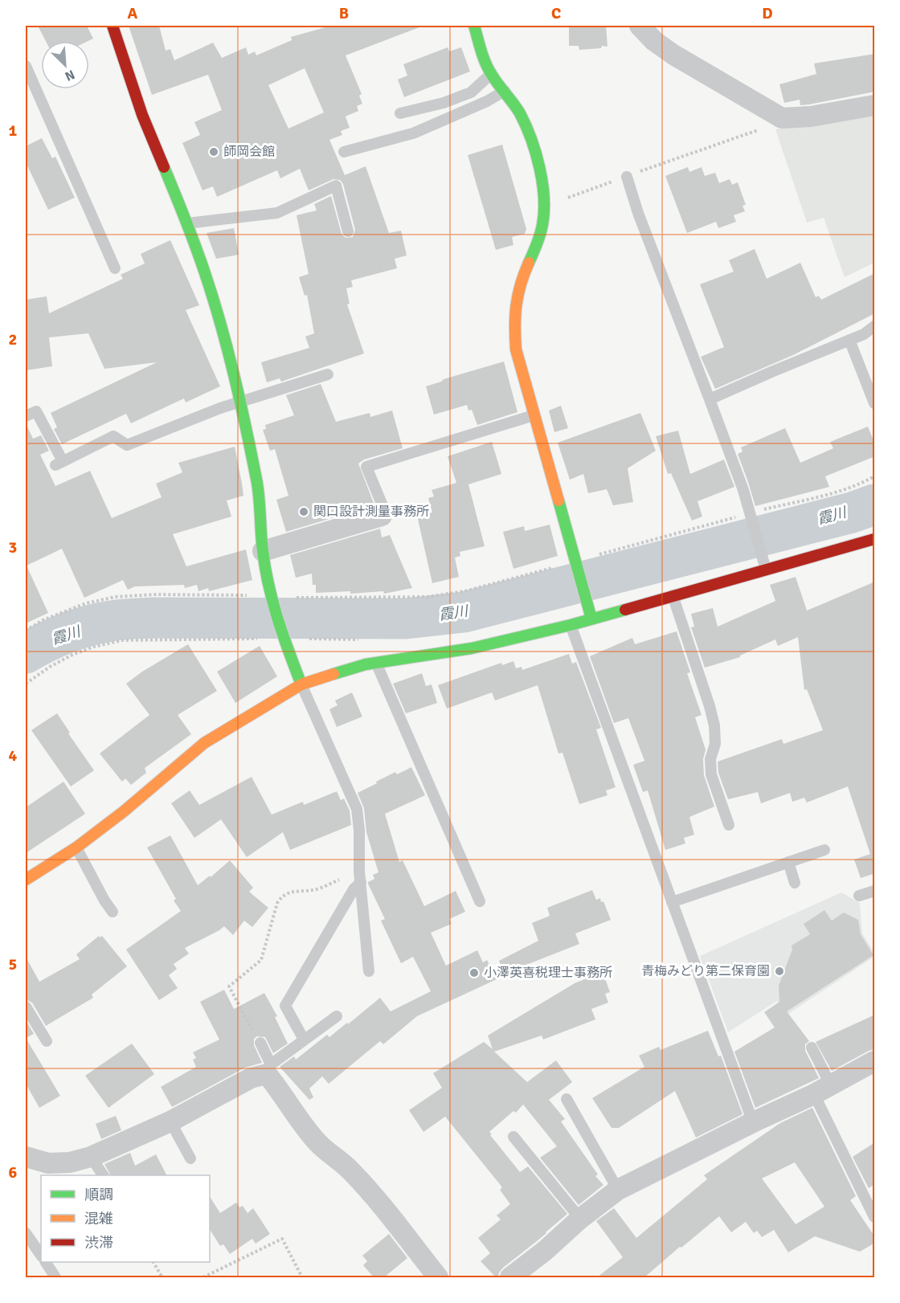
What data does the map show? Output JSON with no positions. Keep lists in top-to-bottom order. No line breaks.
{"water":["霞川"],"places":["師岡会館","関口設計測量事務所","青梅みどり第二保育園","小澤英喜税理士事務所"],"legend":["順調","混雑","渋滞"],"north":"bottom right","grid":{"columns":["A","B","C","D"],"rows":["1","2","3","4","5","6"]}}
